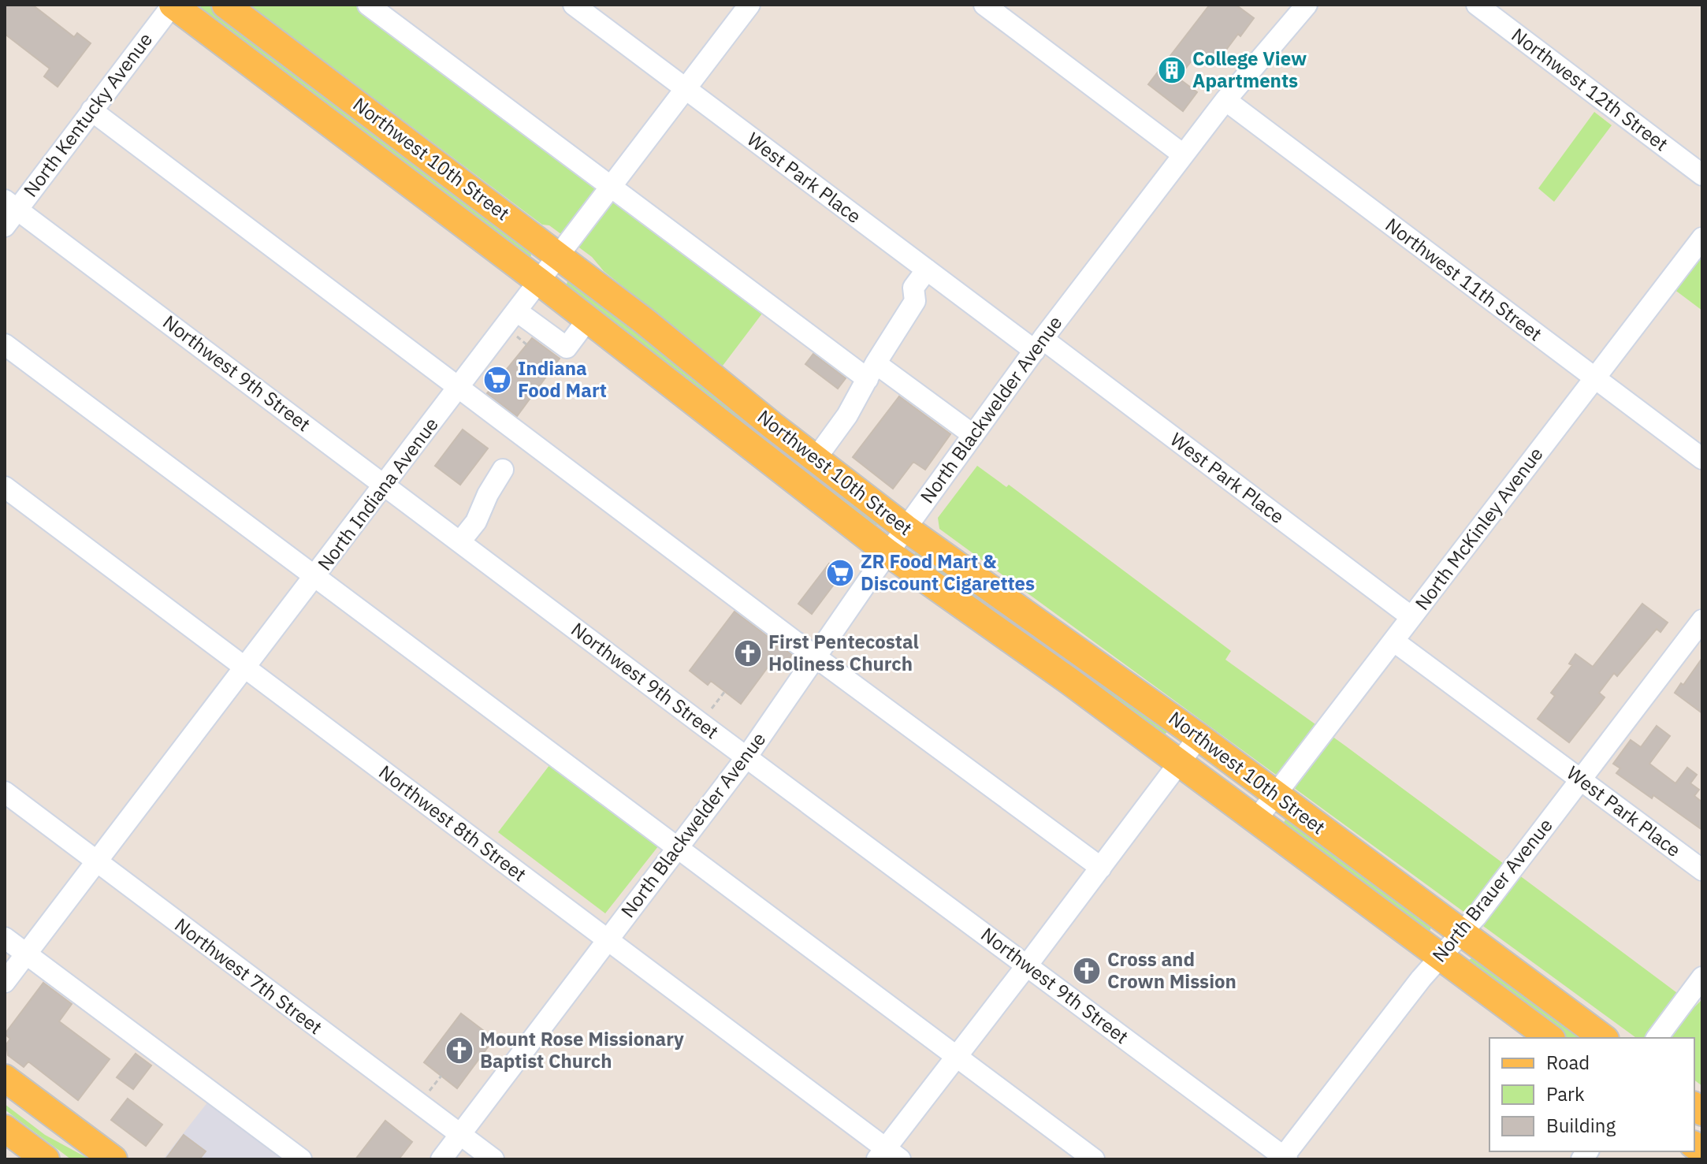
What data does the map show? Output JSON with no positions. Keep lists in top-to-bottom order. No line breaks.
{"streets":{"main road":["Northwest 10th Street"],"street":["Northwest 12th Street","North Kentucky Avenue","West Park Place","Northwest 11th Street","Northwest 9th Street","North Blackwelder Avenue","North Indiana Avenue","North McKinley Avenue","Northwest 8th Street","North Brauer Avenue","Northwest 7th Street"]},"crossings":[["North Kentucky Avenue","Northwest 10th Street"],["North Kentucky Avenue","Northwest 9th Street"],["Northwest 10th Street","North Blackwelder Avenue"],["Northwest 10th Street","North Indiana Avenue"],["Northwest 10th Street","North McKinley Avenue"],["Northwest 10th Street","North Brauer Avenue"],["West Park Place","North Blackwelder Avenue"],["West Park Place","North Indiana Avenue"],["West Park Place","North McKinley Avenue"],["West Park Place","North Brauer Avenue"],["Northwest 11th Street","North Blackwelder Avenue"],["Northwest 11th Street","North McKinley Avenue"],["Northwest 9th Street","North Blackwelder Avenue"],["Northwest 9th Street","North Indiana Avenue"],["Northwest 9th Street","North Brauer Avenue"],["North Blackwelder Avenue","Northwest 8th Street"],["North Blackwelder Avenue","Northwest 7th Street"],["North Indiana Avenue","Northwest 8th Street"],["North Indiana Avenue","Northwest 7th Street"]],"places":{"building":["College View Apartments"],"supermarket":["Indiana Food Mart","ZR Food Mart & Discount Cigarettes"],"church":["First Pentecostal Holiness Church","Cross and Crown Mission","Mount Rose Missionary Baptist Church"]},"legend":["Road","Park","Building"]}
